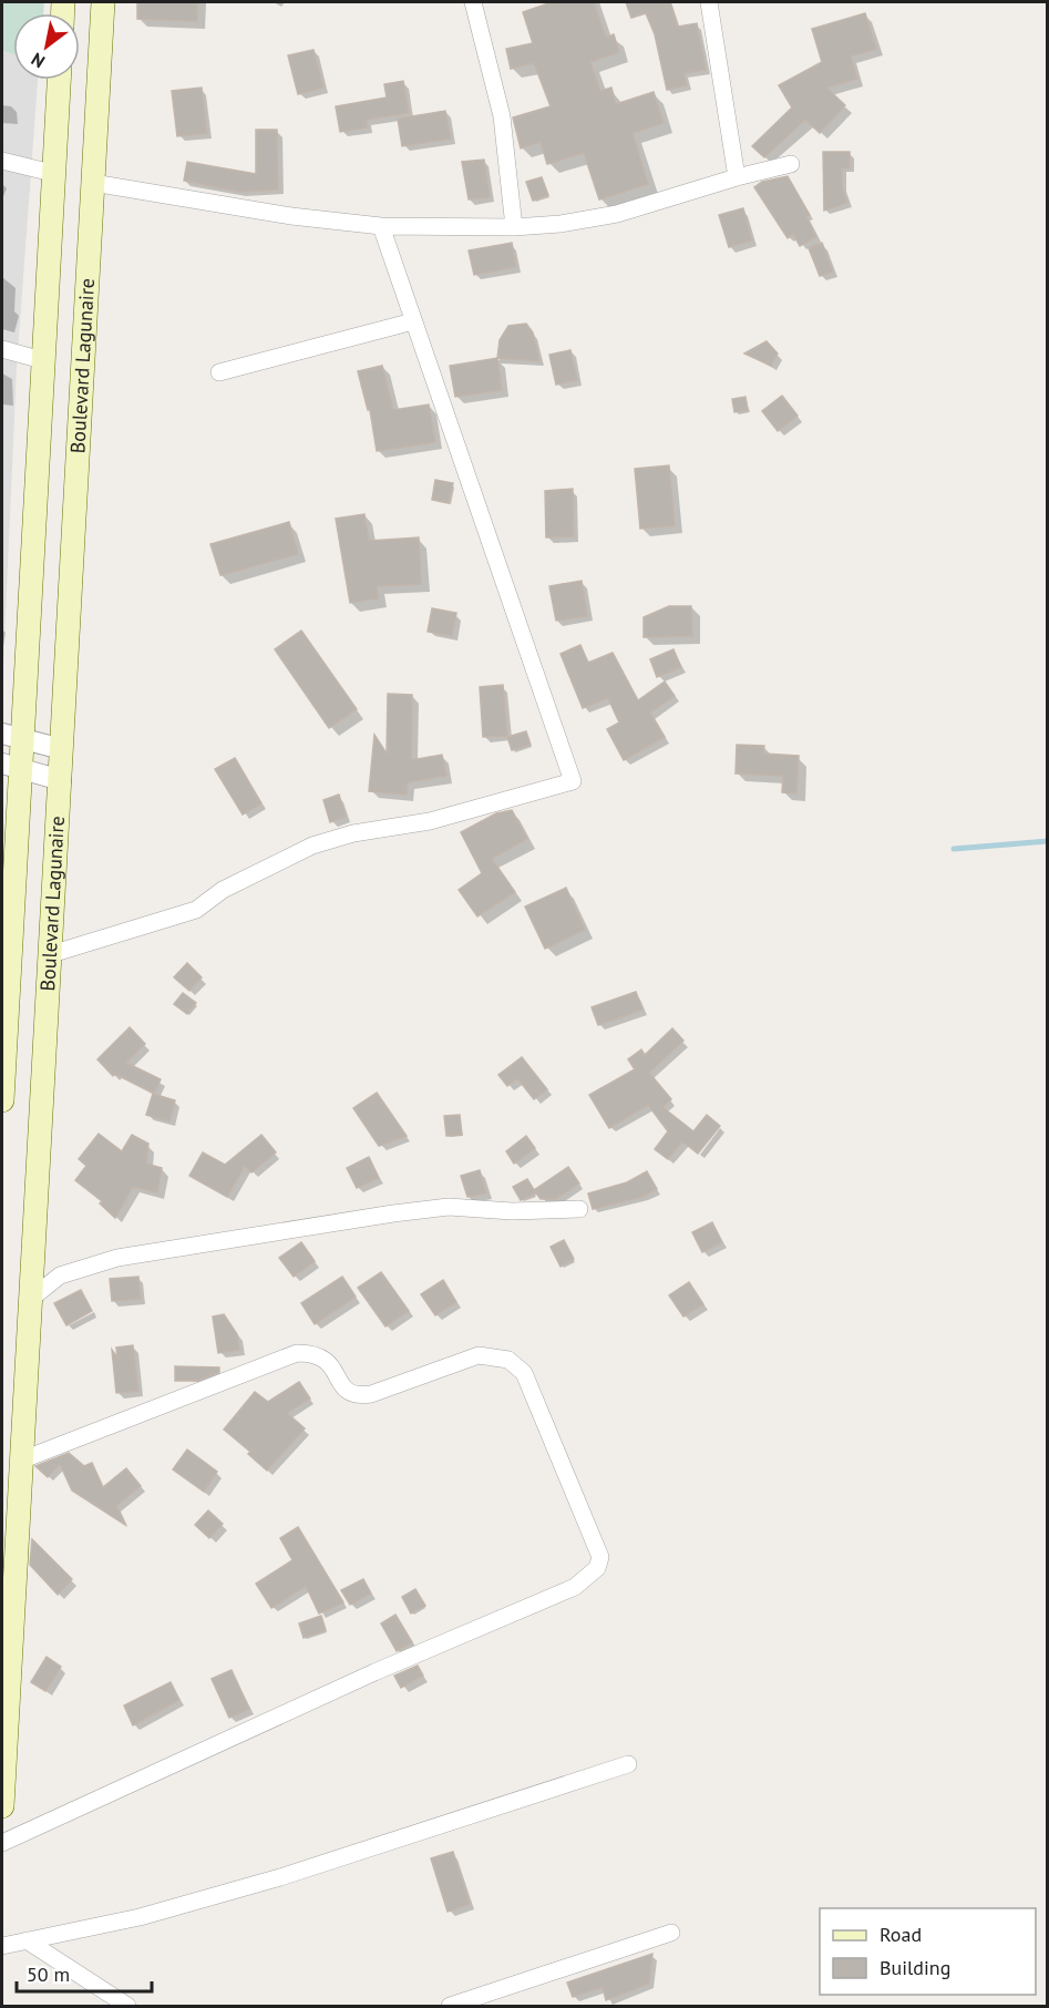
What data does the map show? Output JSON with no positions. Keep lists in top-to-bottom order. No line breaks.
{"streets":{"main road":["Boulevard Lagunaire"]},"legend":["Road","Building"],"scale_bar":"50 m","north":"bottom left"}
